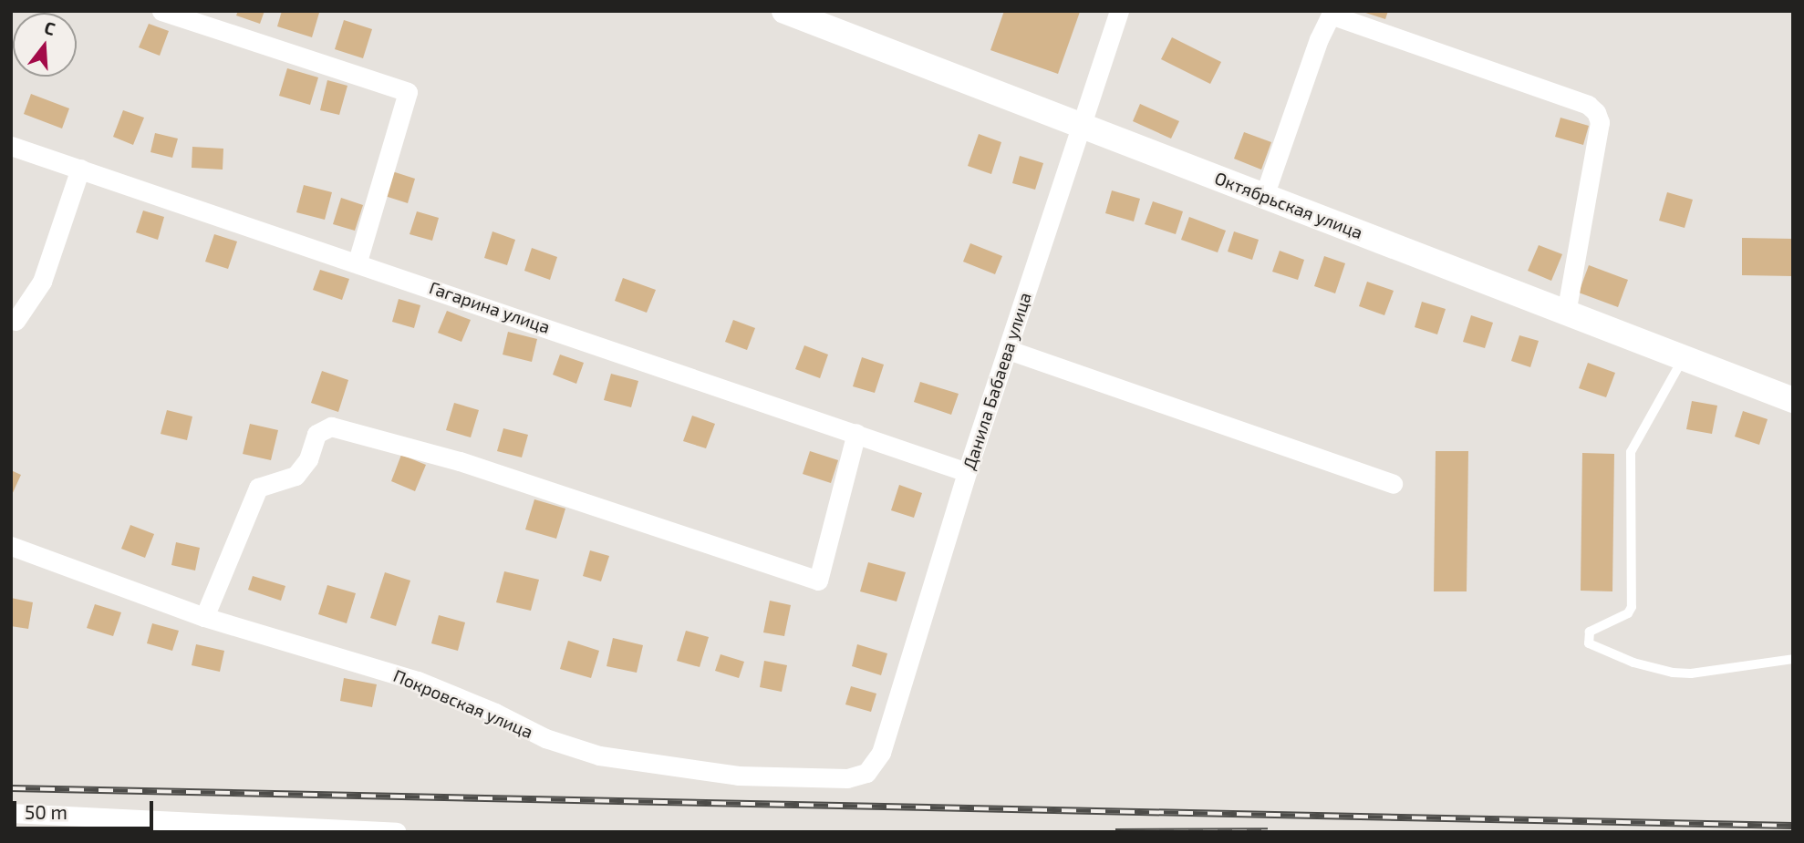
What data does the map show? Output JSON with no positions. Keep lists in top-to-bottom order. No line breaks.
{"streets":{"street":["Октябрьская улица","Гагарина улица","Данила Бабаева улица","Покровская улица"]},"crossings":[["Октябрьская улица","Данила Бабаева улица"],["Гагарина улица","Данила Бабаева улица"],["Данила Бабаева улица","Покровская улица"]],"scale_bar":"50 m","north":"top"}
